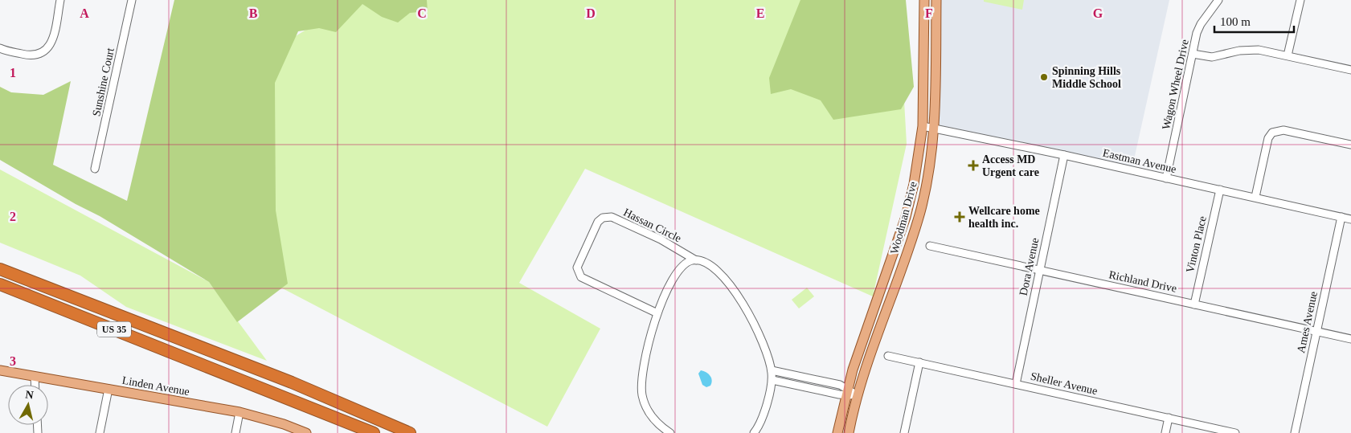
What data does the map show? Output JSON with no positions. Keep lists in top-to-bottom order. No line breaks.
{"streets":{"highway":["US 35"],"main road":["Woodman Drive","Linden Avenue"],"street":["Sunshine Court","Wagon Wheel Drive","Eastman Avenue","Hassan Circle","Vinton Place","Dora Avenue","Richland Drive","Ames Avenue","Sheller Avenue"]},"crossings":[["Wagon Wheel Drive","Eastman Avenue"],["Eastman Avenue","Woodman Drive"],["Eastman Avenue","Vinton Place"],["Eastman Avenue","Dora Avenue"],["Eastman Avenue","Ames Avenue"],["Vinton Place","Richland Drive"],["Dora Avenue","Richland Drive"],["Dora Avenue","Sheller Avenue"],["Richland Drive","Ames Avenue"]],"places":{"other":["Spinning Hills Middle School"],"health":["Access MD Urgent care","Wellcare home health inc."]},"scale_bar":"100 m","north":"top","grid":{"columns":["A","B","C","D","E","F","G"],"rows":["1","2","3"]}}
